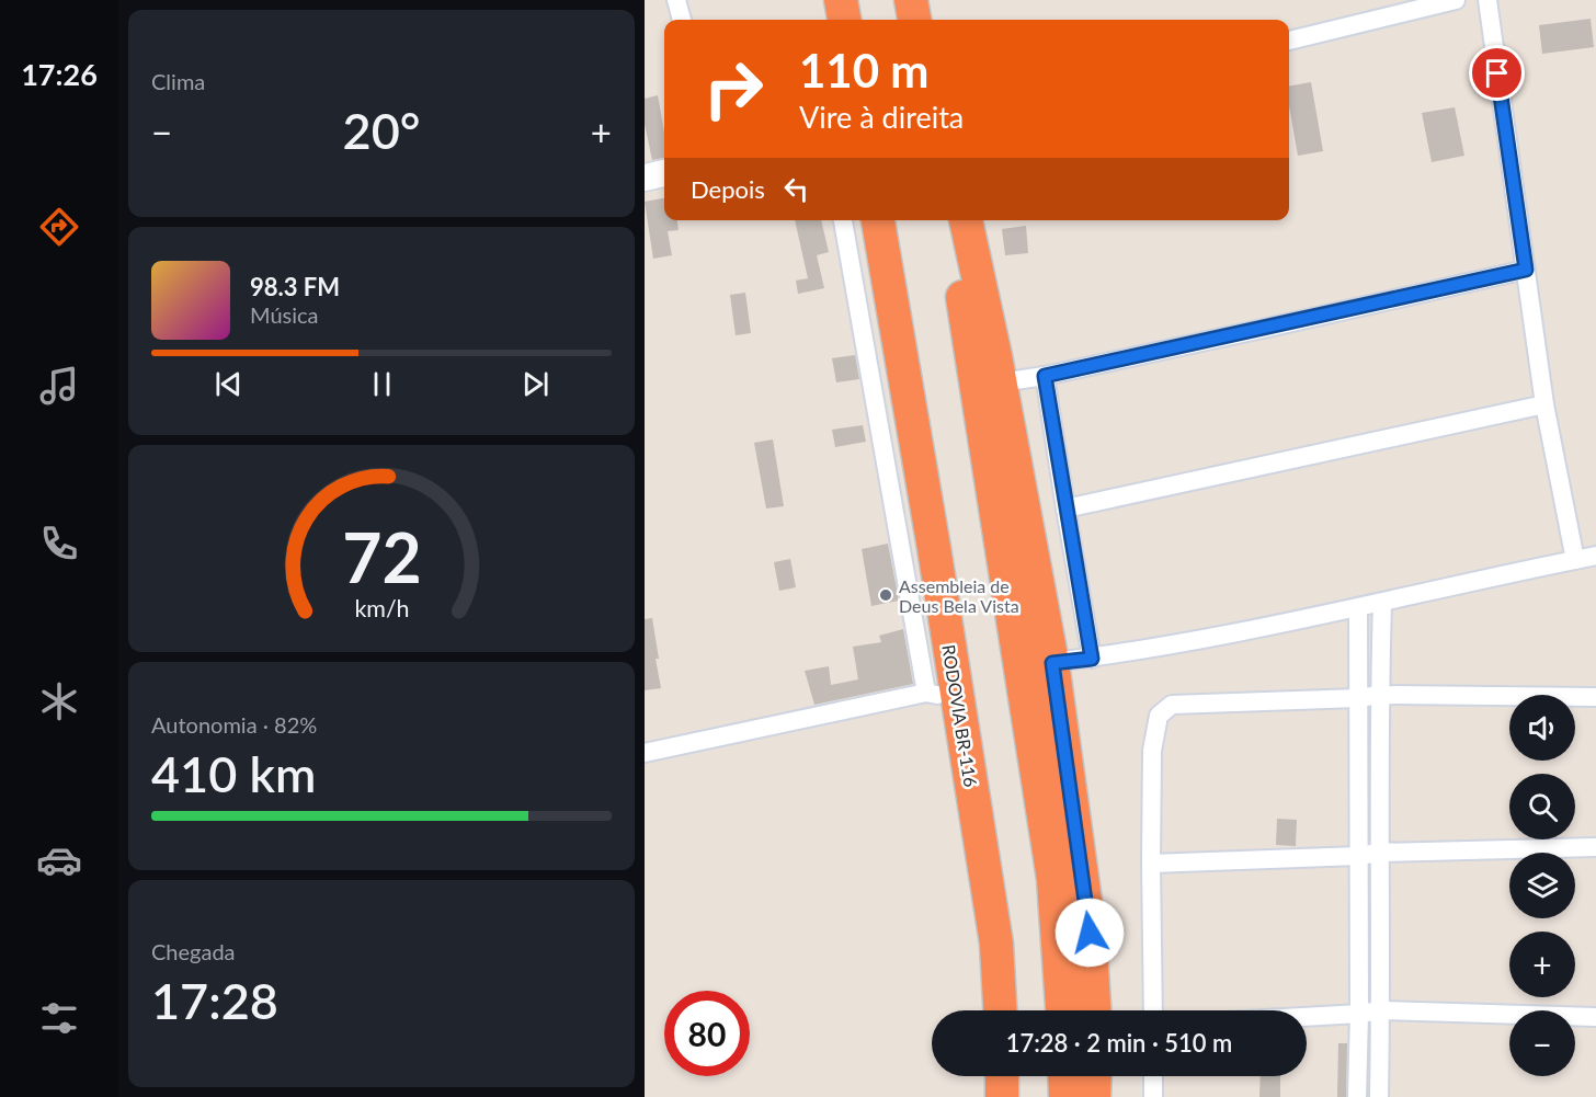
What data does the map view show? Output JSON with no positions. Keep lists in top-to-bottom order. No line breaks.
{"streets":{"highway":["RODOVIA BR-116"]},"places":["Assembleia de Deus Bela Vista"],"page":{"tabs":"17:26","tile":["Clima",["Autonomia · 82%","410 km"],["Chegada","17:28"]],"turn":["110 m","Vire à direita"],"heat":["−","20°","+"],"then":"Depois","song":["98.3 FM","Música"],"map_buttons":["+","−"],"limit":"80","trip":"17:28 · 2 min · 510 m","gauge":["72","km/h"]}}
